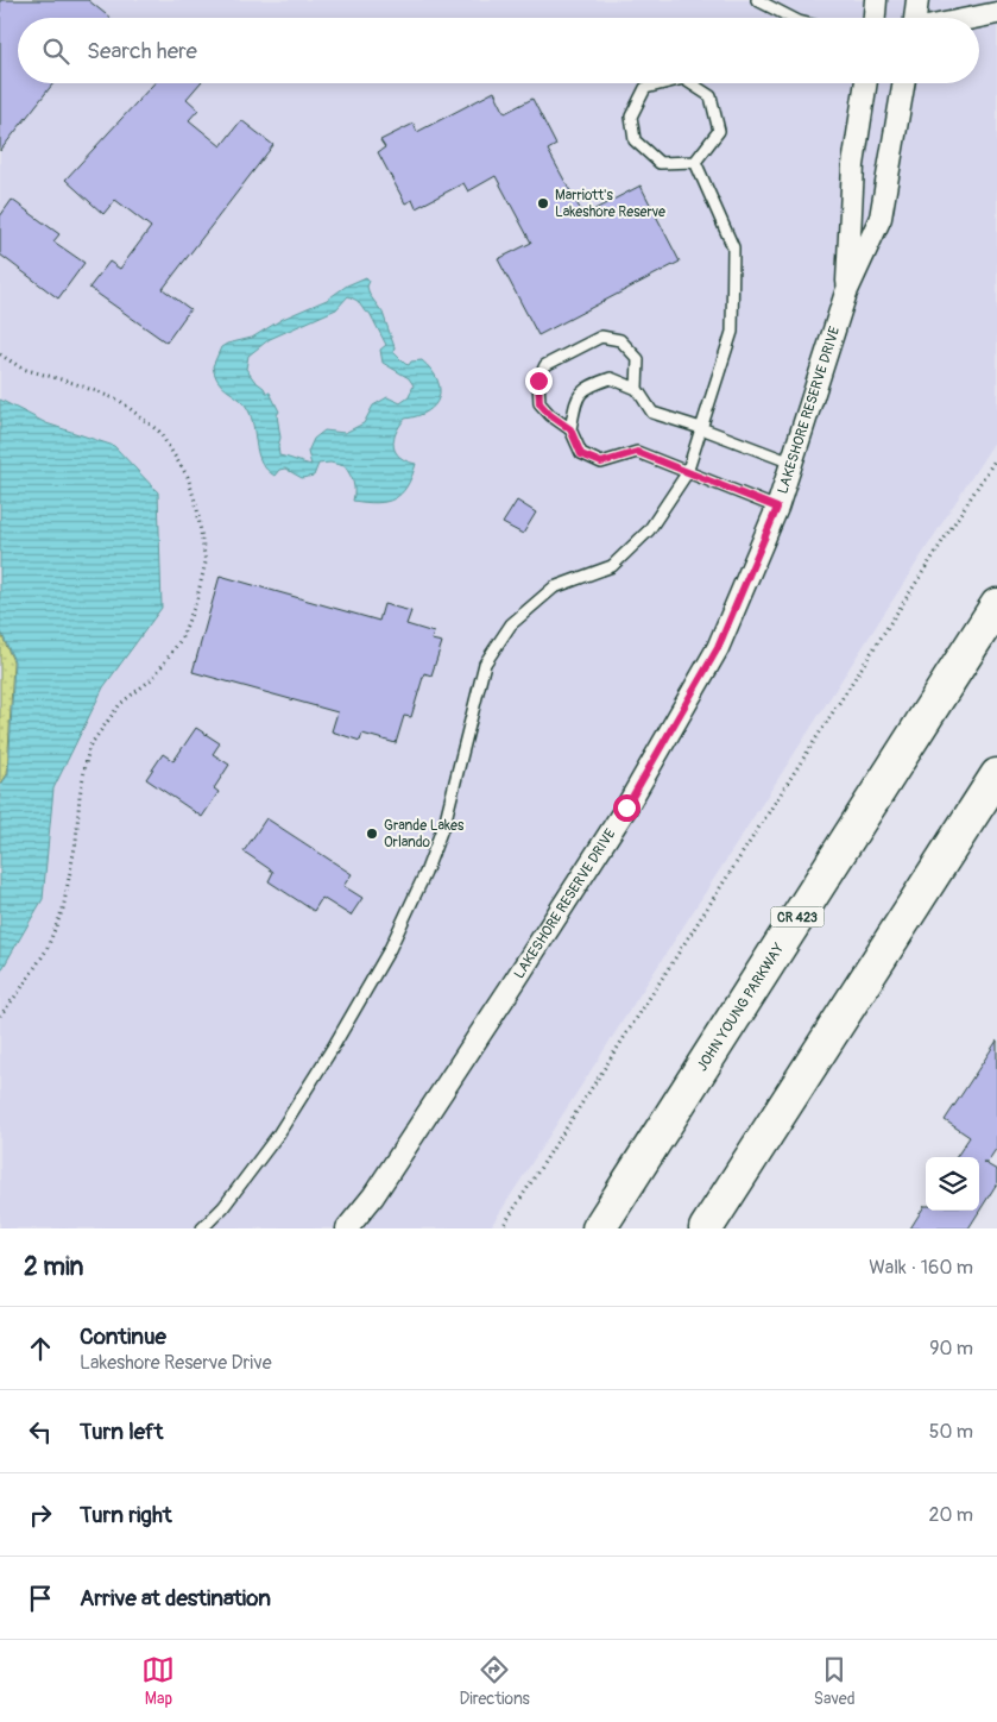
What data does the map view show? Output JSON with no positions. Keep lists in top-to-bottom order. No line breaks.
{"streets":{"highway":["CR 423","JOHN YOUNG PARKWAY"],"street":["LAKESHORE RESERVE DRIVE"]},"places":["Marriott's Lakeshore Reserve","Grande Lakes Orlando"],"page":{"search":"Search here","heading":["2 min","Walk · 160 m"],"list":[["Continue","Lakeshore Reserve Drive","90 m"],["Turn left","50 m"],["Turn right","20 m"],"Arrive at destination"],"nav":["Map","Directions","Saved"]}}
